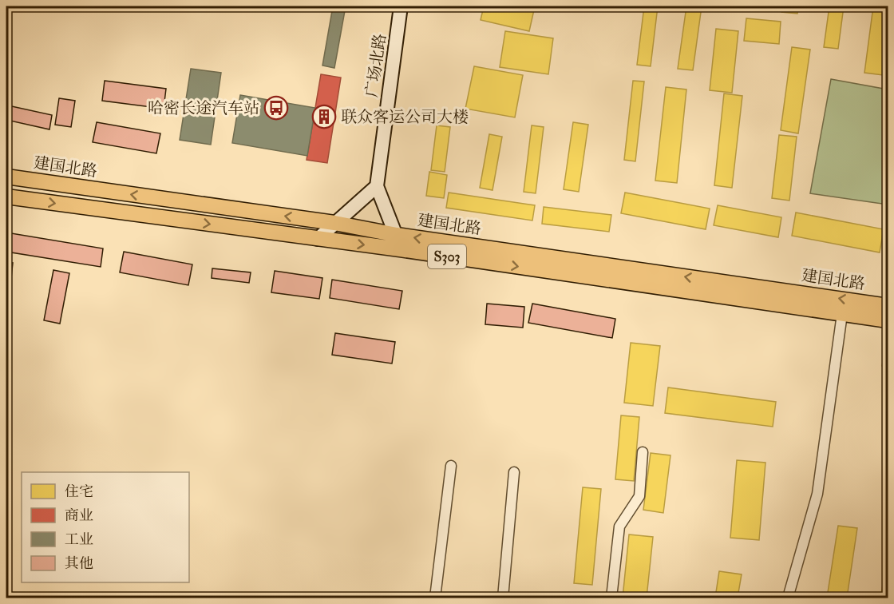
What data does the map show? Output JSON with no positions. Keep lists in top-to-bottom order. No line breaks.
{"streets":{"main road":["广场北路","建国北路","S303"]},"places":{"bus stop":["哈密长途汽车站"],"building":["联众客运公司大楼"]},"legend":["住宅","商业","工业","其他"]}
